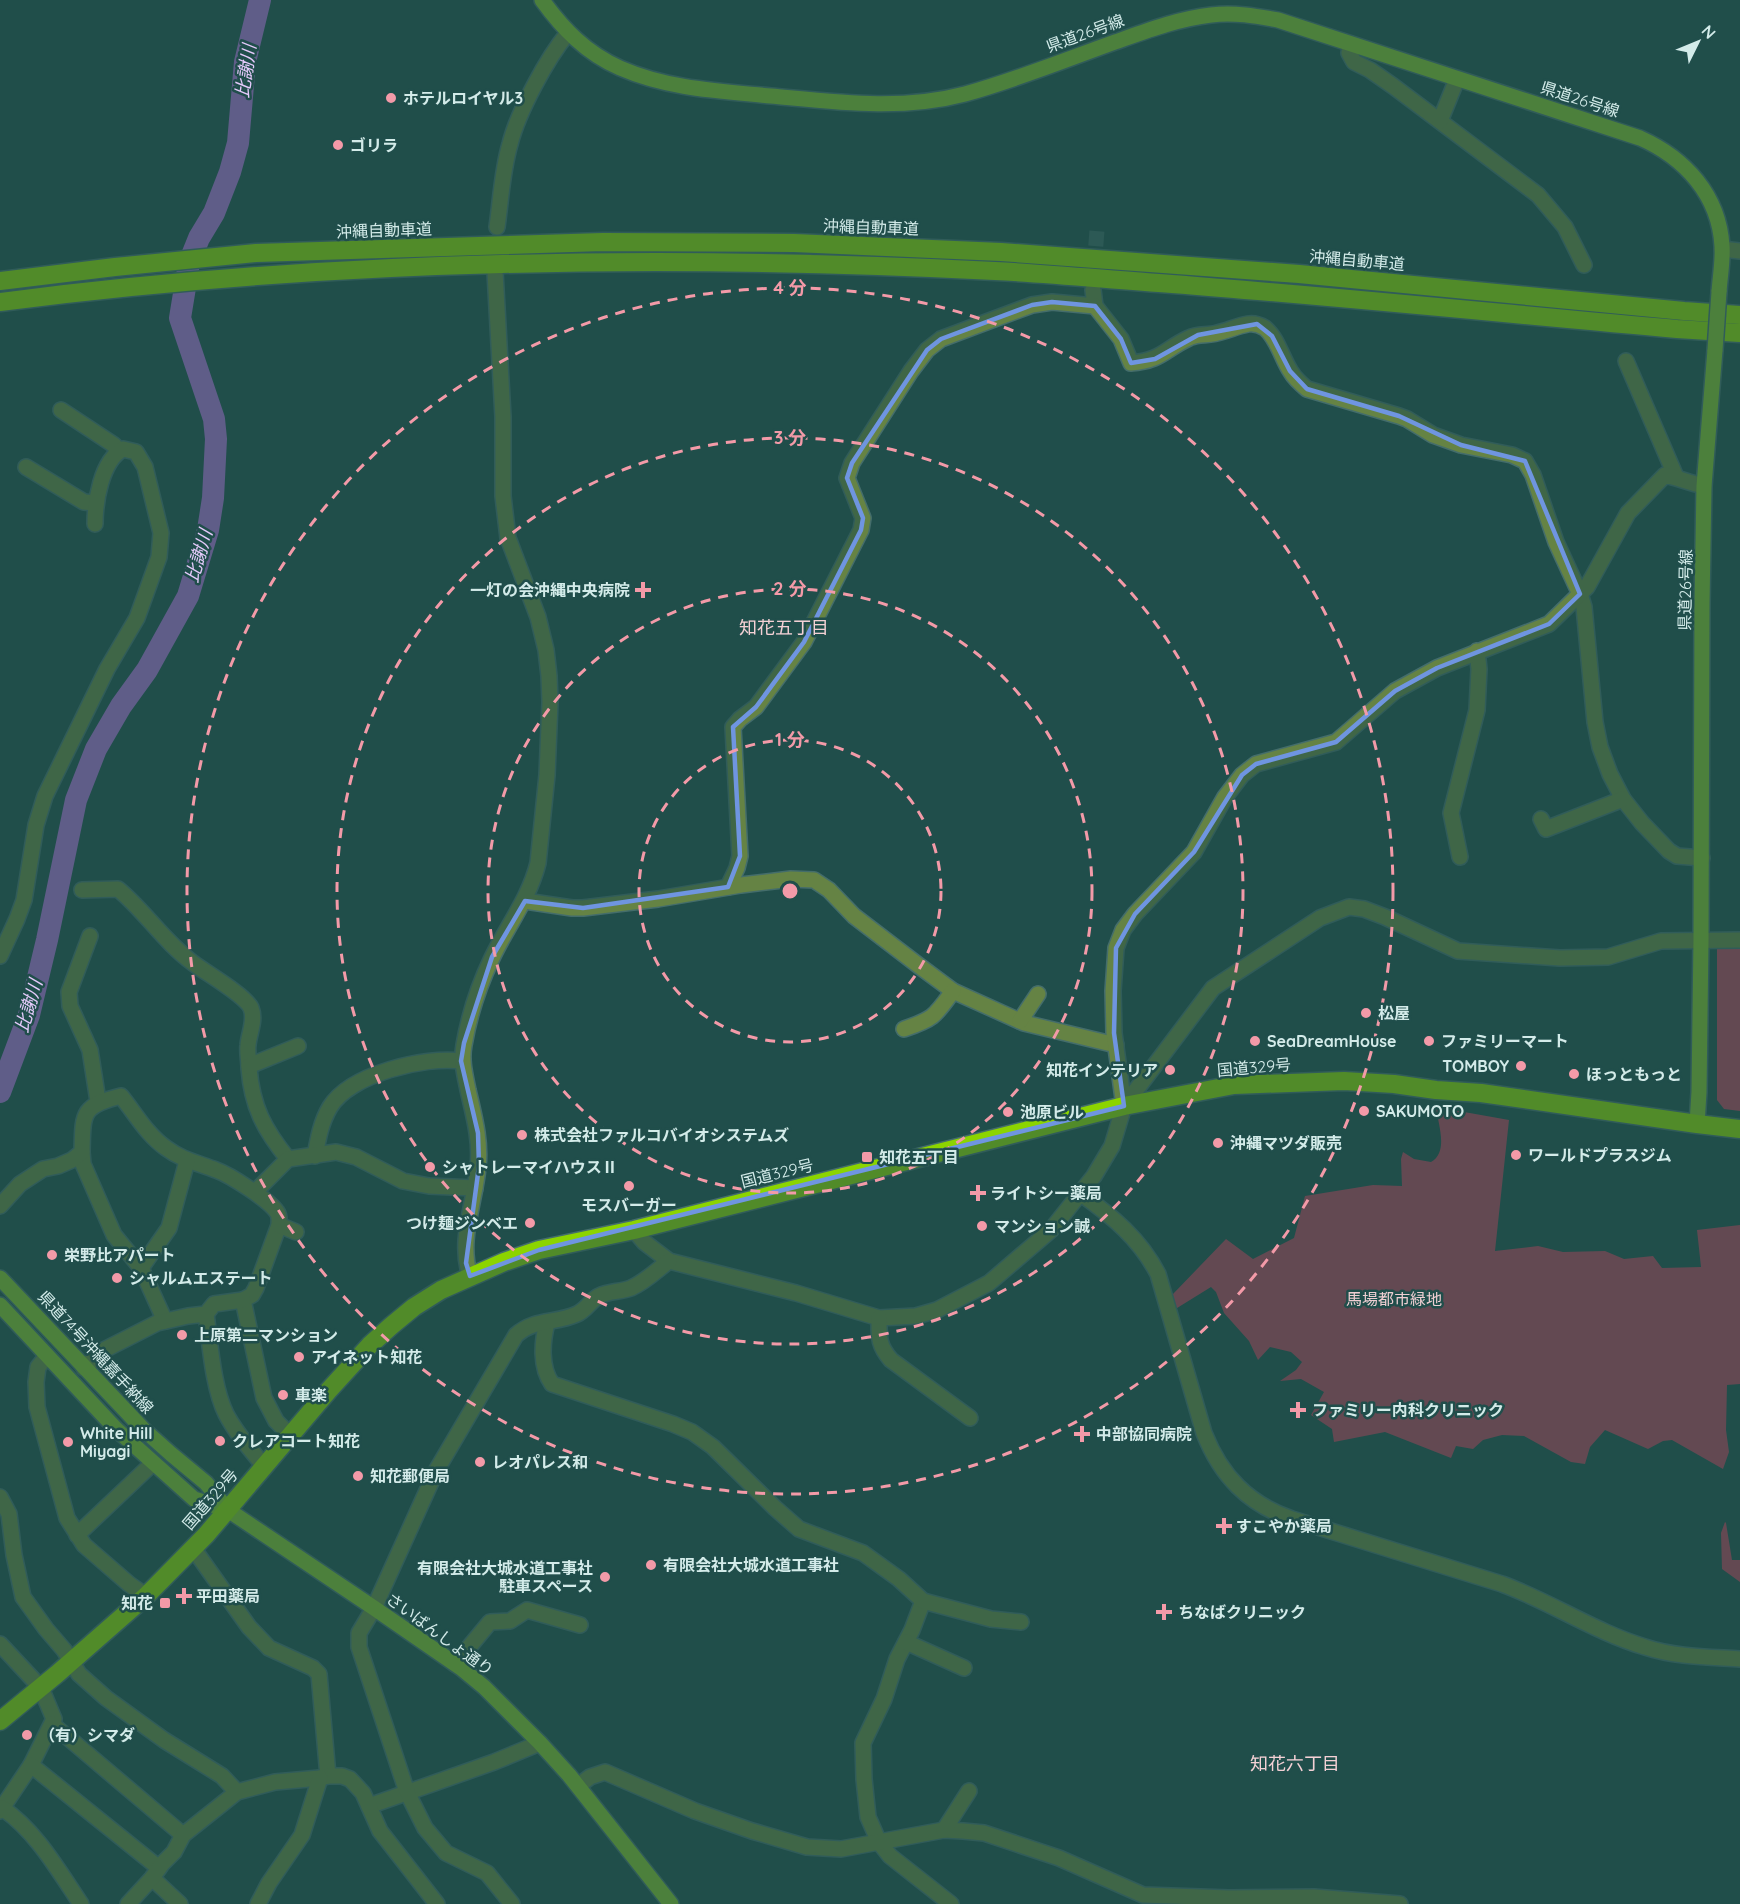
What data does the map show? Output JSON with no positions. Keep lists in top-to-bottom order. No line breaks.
{"streets":{"highway":["沖縄自動車道","国道329号"],"main road":["県道26号線","県道74号沖縄嘉手納線","さいばんしょ通り"]},"crossings":[["県道26号線","国道329号"],["国道329号","県道74号沖縄嘉手納線"],["国道329号","さいばんしょ通り"],["県道74号沖縄嘉手納線","さいばんしょ通り"]],"districts":["知花五丁目","知花六丁目"],"water":["比謝川"],"parks":["馬場都市緑地"],"places":{"other":["ホテルロイヤル3","ゴリラ","松屋","SeaDreamHouse","ファミリーマート","TOMBOY","知花インテリア","ほっともっと","SAKUMOTO","池原ビル","株式会社ファルコバイオシステムズ","沖縄マツダ販売","ワールドプラスジム","シャトレーマイハウスⅡ","モスバーガー","つけ麺ジンベエ","マンション誠","栄野比アパート","シャルムエステート","上原第二マンション","アイネット知花","車楽","クレアコート知花","White Hill Miyagi","レオパレス和","知花郵便局","有限会社大城水道工事社","有限会社大城水道工事社 駐車スペース","（有）シマダ"],"health":["一灯の会沖縄中央病院","ライトシー薬局","ファミリー内科クリニック","中部協同病院","すこやか薬局","平田薬局","ちなばクリニック"],"transit":["知花五丁目","知花"]},"north":"top right","rings":["4 分","3 分","2 分","1 分"]}
